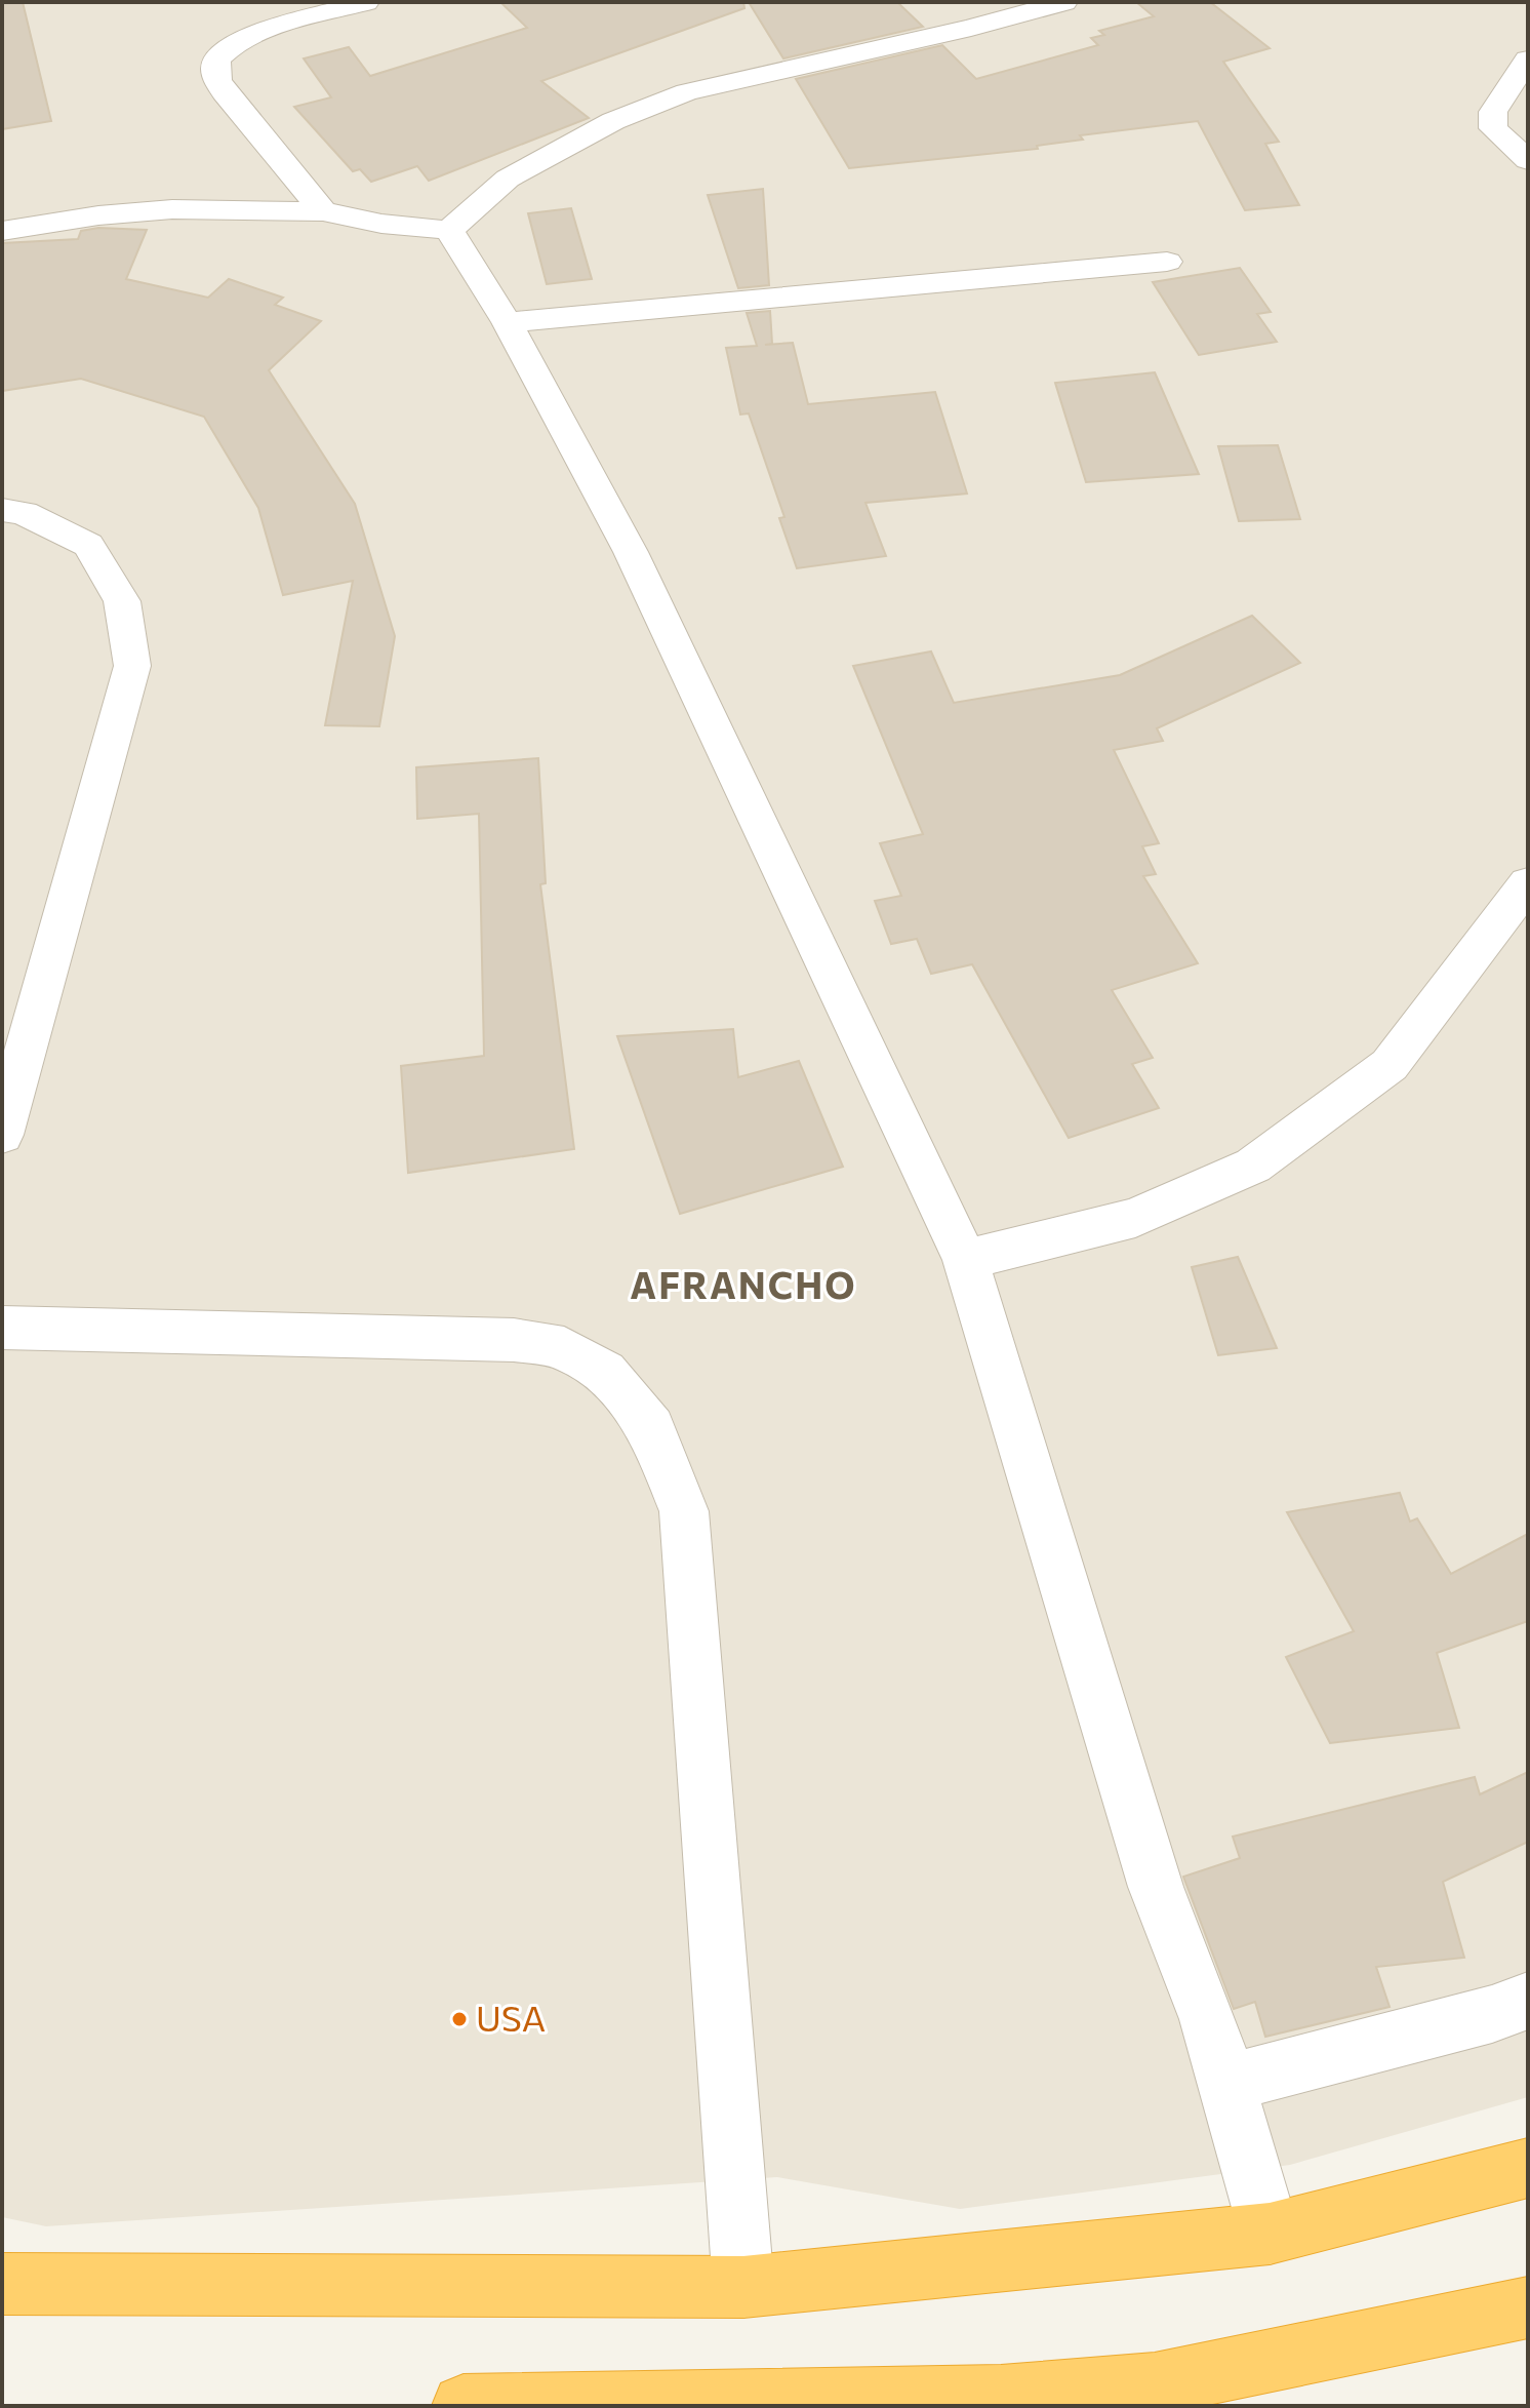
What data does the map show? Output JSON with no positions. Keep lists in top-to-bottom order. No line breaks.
{"districts":["AFRANCHO"],"places":["USA"]}
